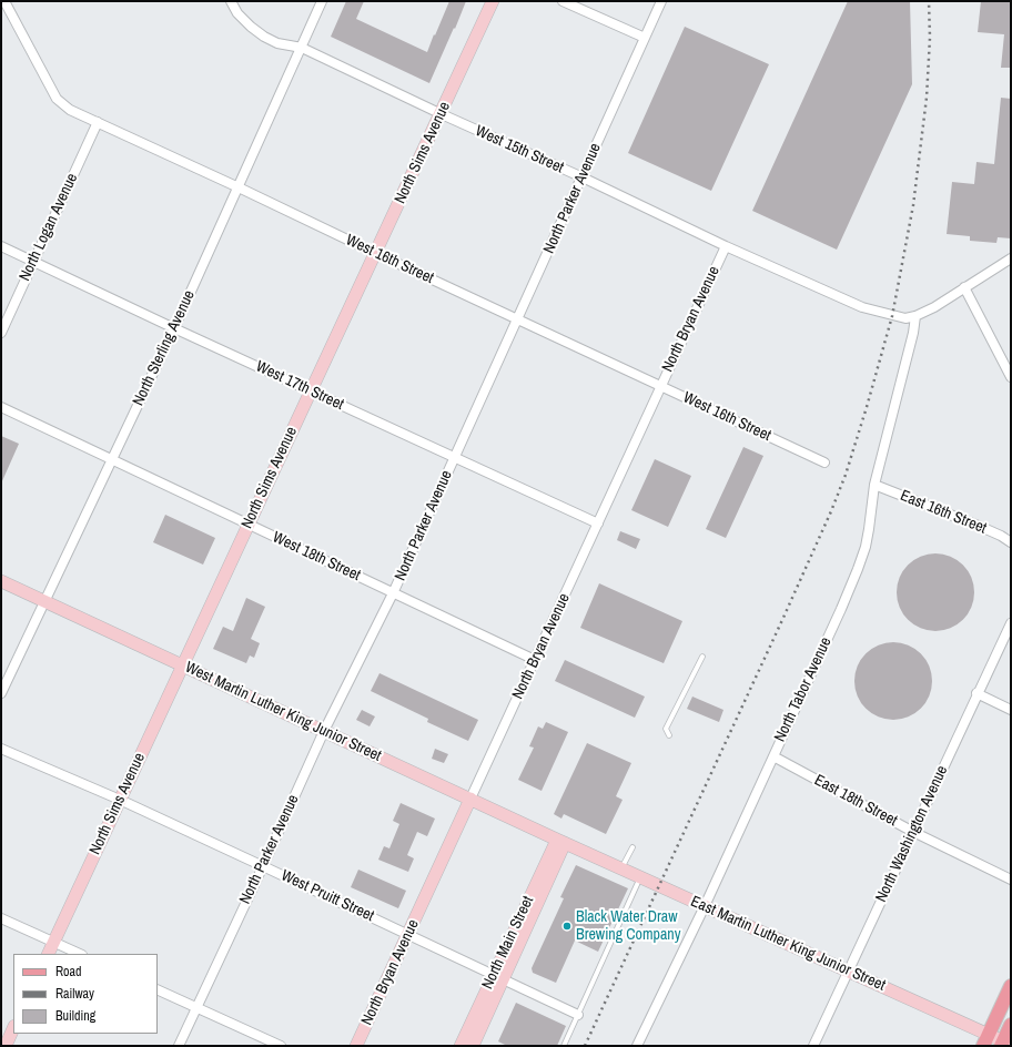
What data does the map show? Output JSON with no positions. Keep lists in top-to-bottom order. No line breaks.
{"streets":{"street":["West 15th Street","North Sims Avenue","North Parker Avenue","North Logan Avenue","West 16th Street","North Bryan Avenue","North Sterling Avenue","West 17th Street","East 16th Street","West 18th Street","North Tabor Avenue","West Martin Luther King Junior Street","East 18th Street","North Washington Avenue","West Pruitt Street","North Main Street","East Martin Luther King Junior Street"]},"crossings":[["West 15th Street","North Sims Avenue"],["West 15th Street","North Parker Avenue"],["West 15th Street","North Bryan Avenue"],["West 15th Street","North Sterling Avenue"],["West 15th Street","North Tabor Avenue"],["North Sims Avenue","West 16th Street"],["North Sims Avenue","West 17th Street"],["North Sims Avenue","West 18th Street"],["North Sims Avenue","West Martin Luther King Junior Street"],["North Sims Avenue","West Pruitt Street"],["North Parker Avenue","West 16th Street"],["North Parker Avenue","West 17th Street"],["North Parker Avenue","West 18th Street"],["North Parker Avenue","West Martin Luther King Junior Street"],["North Parker Avenue","West Pruitt Street"],["North Logan Avenue","West 16th Street"],["North Logan Avenue","West 17th Street"],["West 16th Street","North Bryan Avenue"],["West 16th Street","North Sterling Avenue"],["North Bryan Avenue","West 17th Street"],["North Bryan Avenue","West 18th Street"],["North Bryan Avenue","West Martin Luther King Junior Street"],["North Bryan Avenue","West Pruitt Street"],["North Sterling Avenue","West 17th Street"],["North Sterling Avenue","West 18th Street"],["North Sterling Avenue","West Martin Luther King Junior Street"],["East 16th Street","North Tabor Avenue"],["North Tabor Avenue","East 18th Street"],["North Tabor Avenue","East Martin Luther King Junior Street"],["West Martin Luther King Junior Street","North Main Street"],["West Martin Luther King Junior Street","East Martin Luther King Junior Street"],["East 18th Street","North Washington Avenue"],["North Washington Avenue","East Martin Luther King Junior Street"],["West Pruitt Street","North Main Street"],["North Main Street","East Martin Luther King Junior Street"]],"places":["Black Water Draw Brewing Company"],"legend":["Road","Railway","Building"]}
